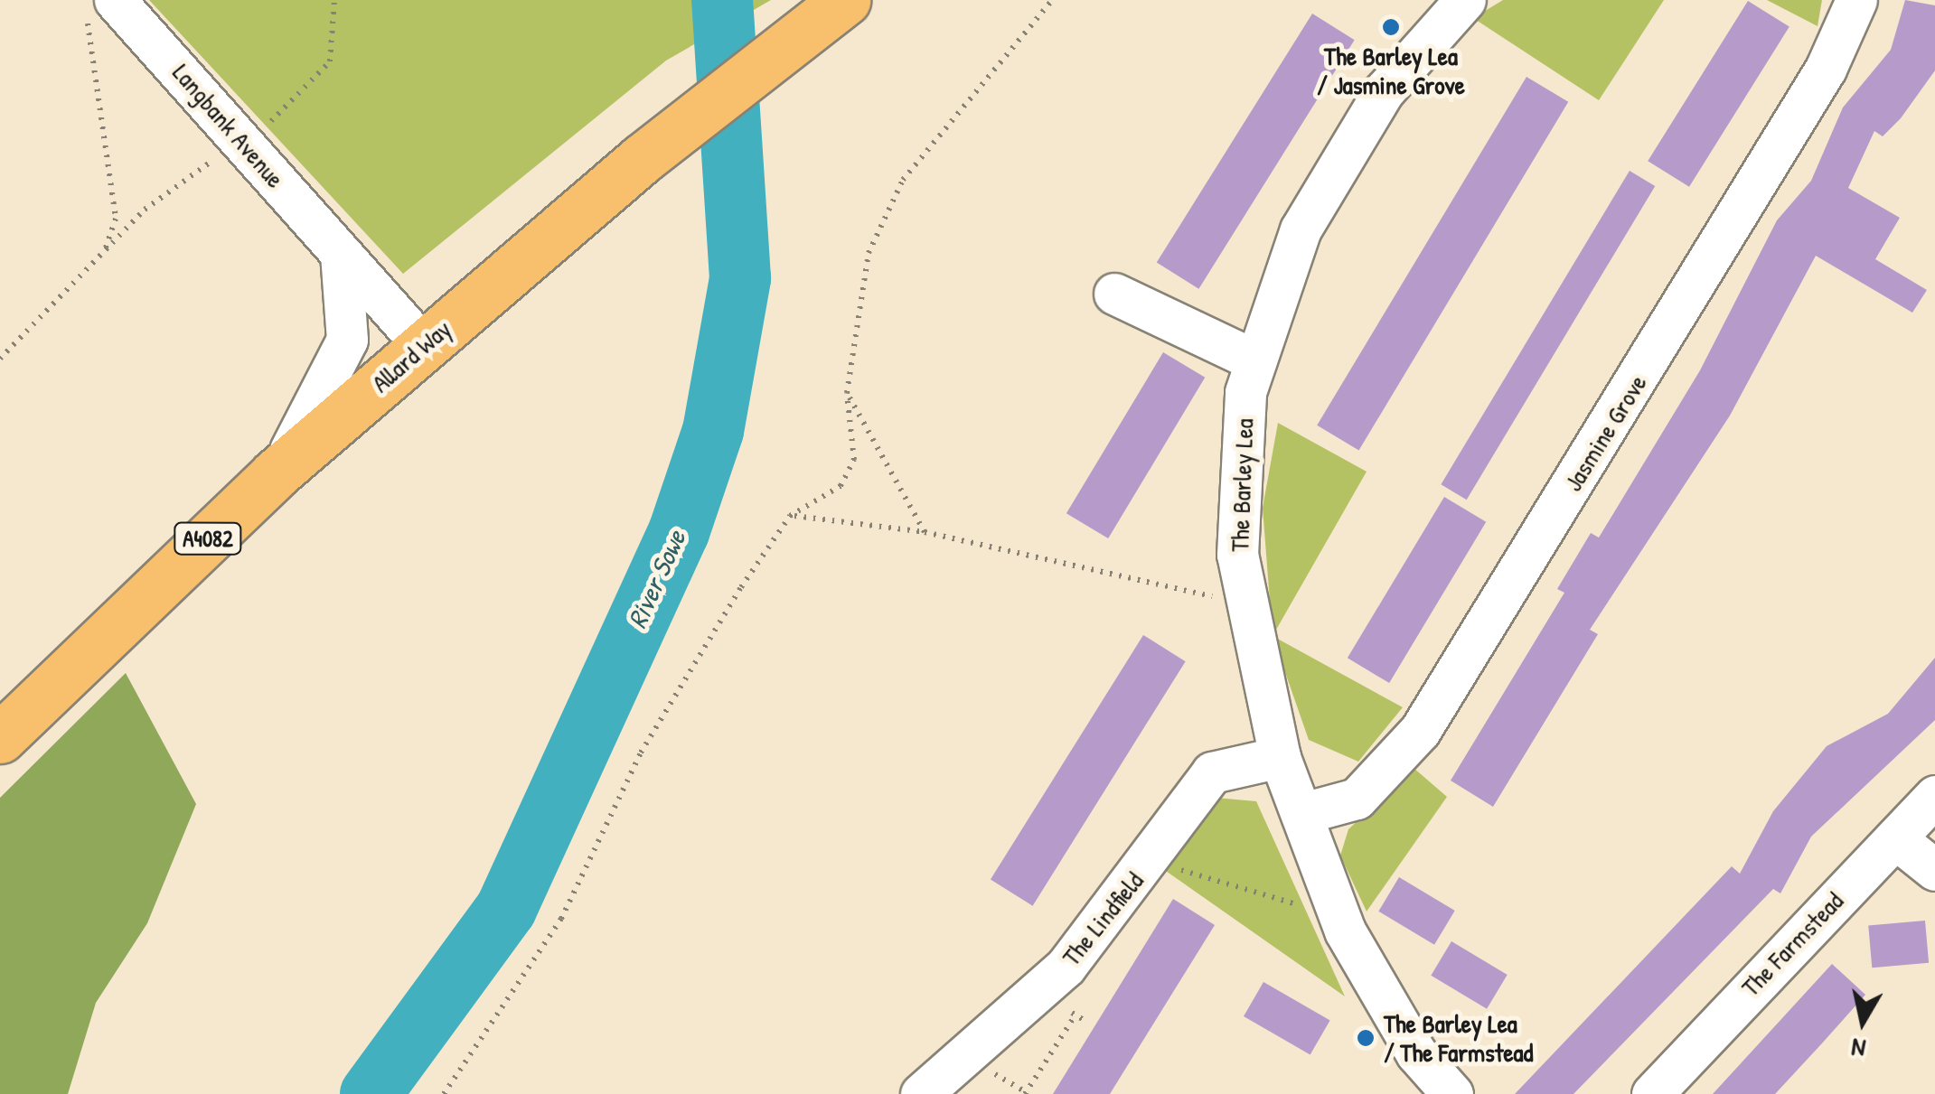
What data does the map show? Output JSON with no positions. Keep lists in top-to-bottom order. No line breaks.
{"streets":{"main road":["Allard Way","A4082"],"street":["Langbank Avenue","Jasmine Grove","The Barley Lea","The Lindfield","The Farmstead"]},"crossings":[["Langbank Avenue","Allard Way"],["Jasmine Grove","The Barley Lea"],["The Barley Lea","The Lindfield"]],"water":["River Sowe"],"places":["The Barley Lea / Jasmine Grove","The Barley Lea / The Farmstead"],"north":"bottom"}
